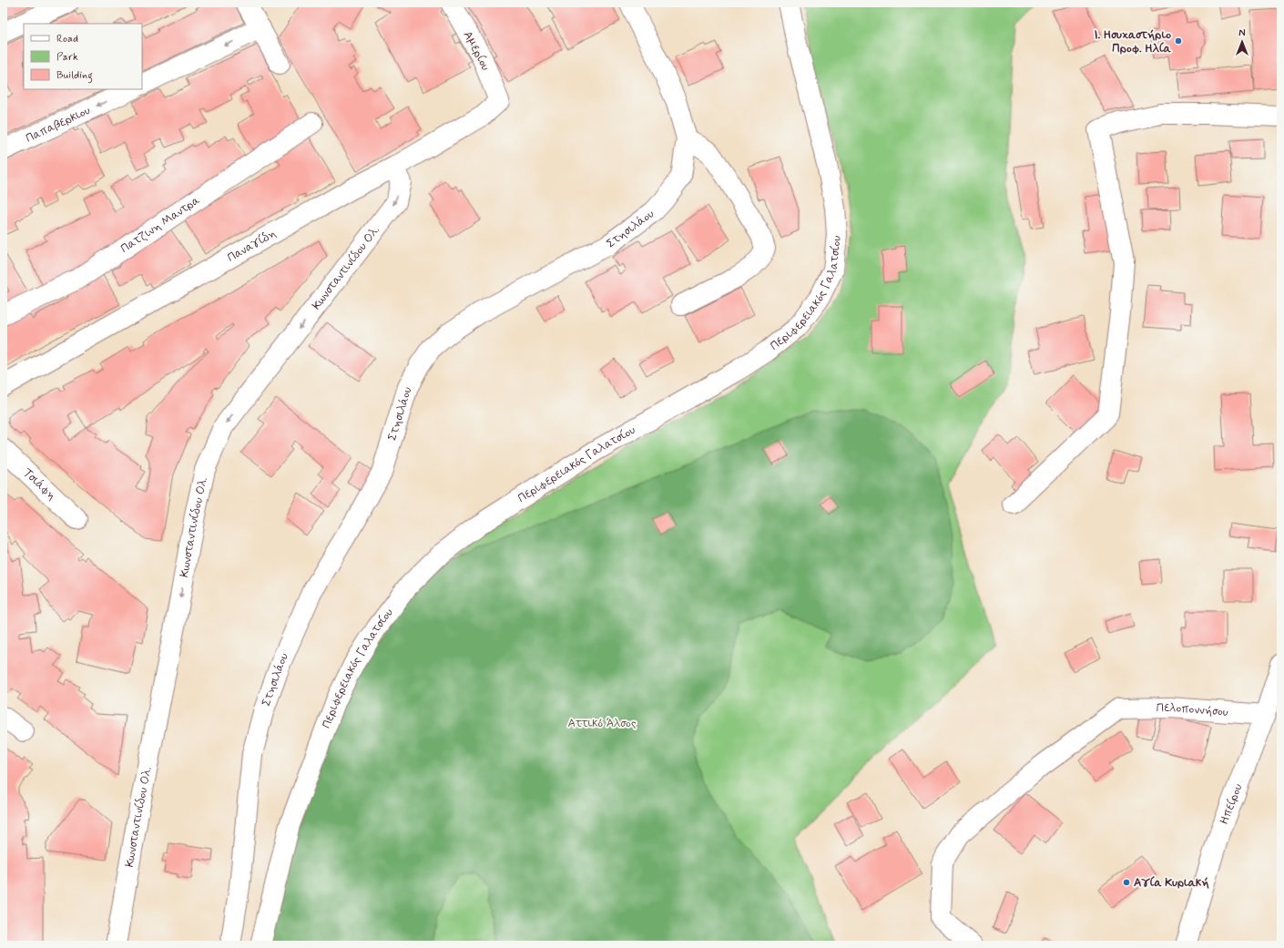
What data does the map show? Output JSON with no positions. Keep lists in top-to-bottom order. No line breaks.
{"streets":{"street":["Αμερίου","Παπαβερκιου","Πατζινη Μαντρα","Στησιλάου","Παναγίδη","Κωνσταντινίδου Ολ.","Περιφερειακός Γαλατσίου","Τσιάφη","Πελοποννήσου","Ηπείρου"]},"crossings":[["Αμερίου","Παναγίδη"],["Παναγίδη","Κωνσταντινίδου Ολ."],["Πελοποννήσου","Ηπείρου"]],"one_way":["Κωνσταντινίδου Ολ."],"parks":["Αττικό Άλσος"],"places":["Ι. Ησυχαστήριο Προφ. Ηλία","Αγία Κυριακή"],"legend":["Road","Park","Building"],"north":"top"}
